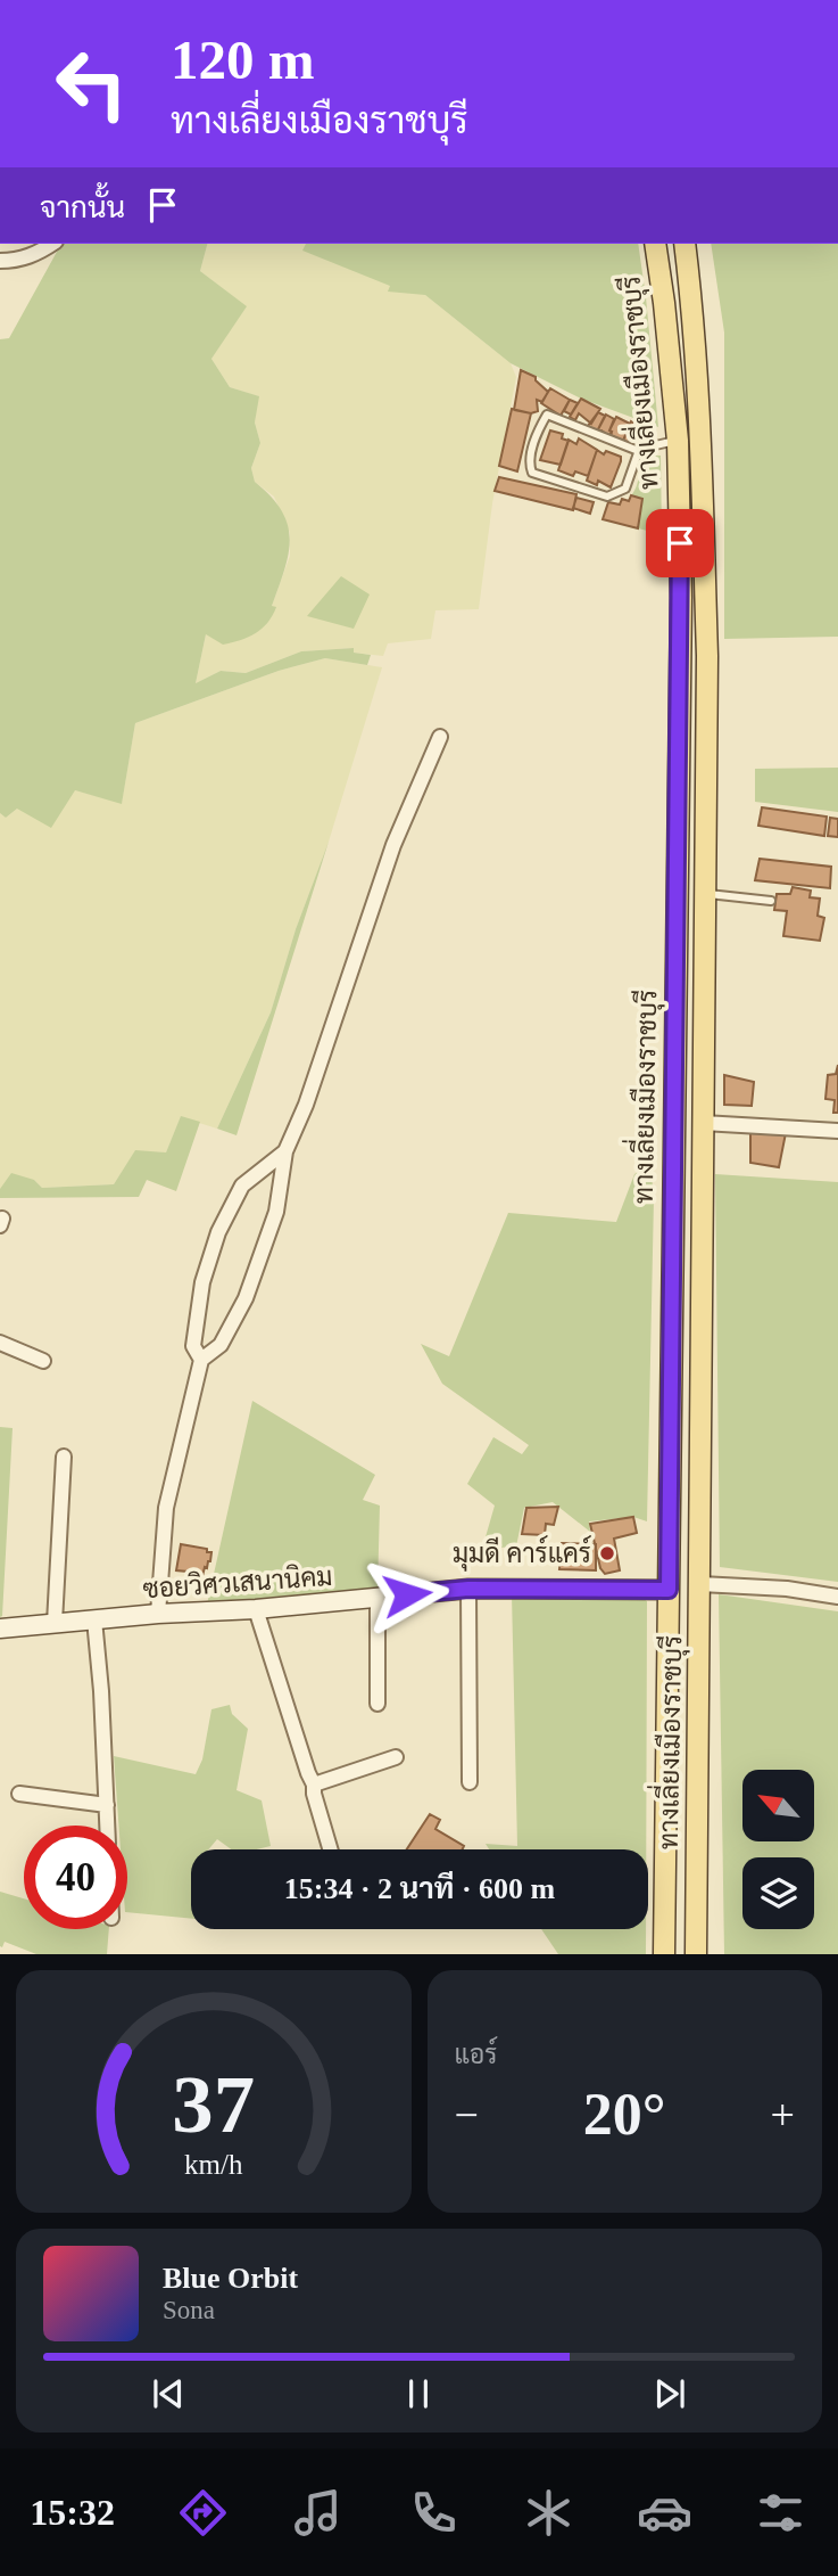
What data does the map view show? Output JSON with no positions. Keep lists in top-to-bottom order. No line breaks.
{"streets":{"main road":["ทางเลี่ยงเมืองราชบุรี"],"street":["ซอยวิศวเสนานิคม"]},"crossings":[["ทางเลี่ยงเมืองราชบุรี","ซอยวิศวเสนานิคม"]],"places":["มุมดี คาร์แคร์"],"north":"top left","page":{"turn":["120 m","ทางเลี่ยงเมืองราชบุรี"],"then":"จากนั้น","limit":"40","trip":"15:34 · 2 นาที · 600 m","tile":"แอร์","heat":["−","20°","+"],"song":["Blue Orbit","Sona"],"tabs":"15:32","gauge":["37","km/h"]}}
